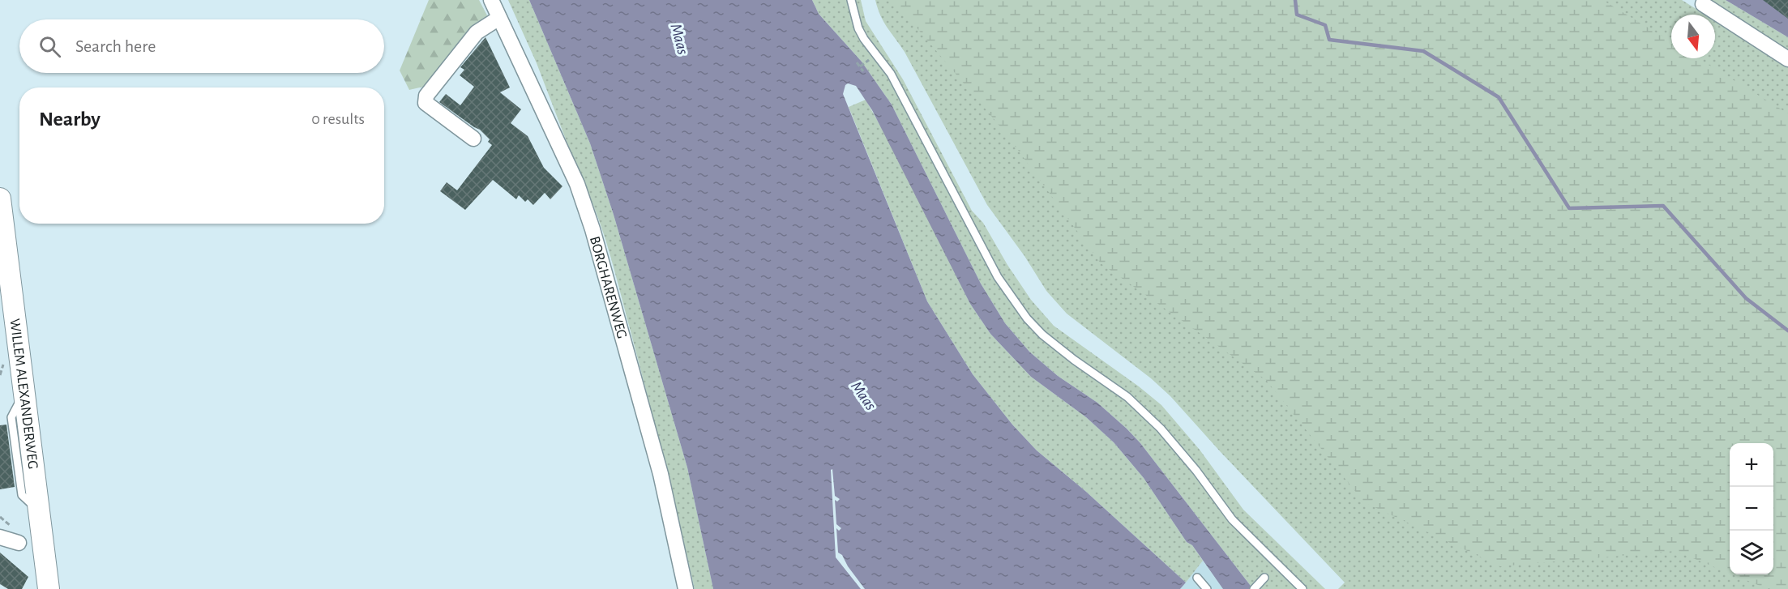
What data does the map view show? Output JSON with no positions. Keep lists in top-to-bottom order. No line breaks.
{"streets":{"street":["BORGHARENWEG","WILLEM ALEXANDERWEG"]},"water":["Maas"],"north":"bottom","page":{"search":"Search here","heading":["Nearby","0 results"],"map_buttons":["+","−"]}}
